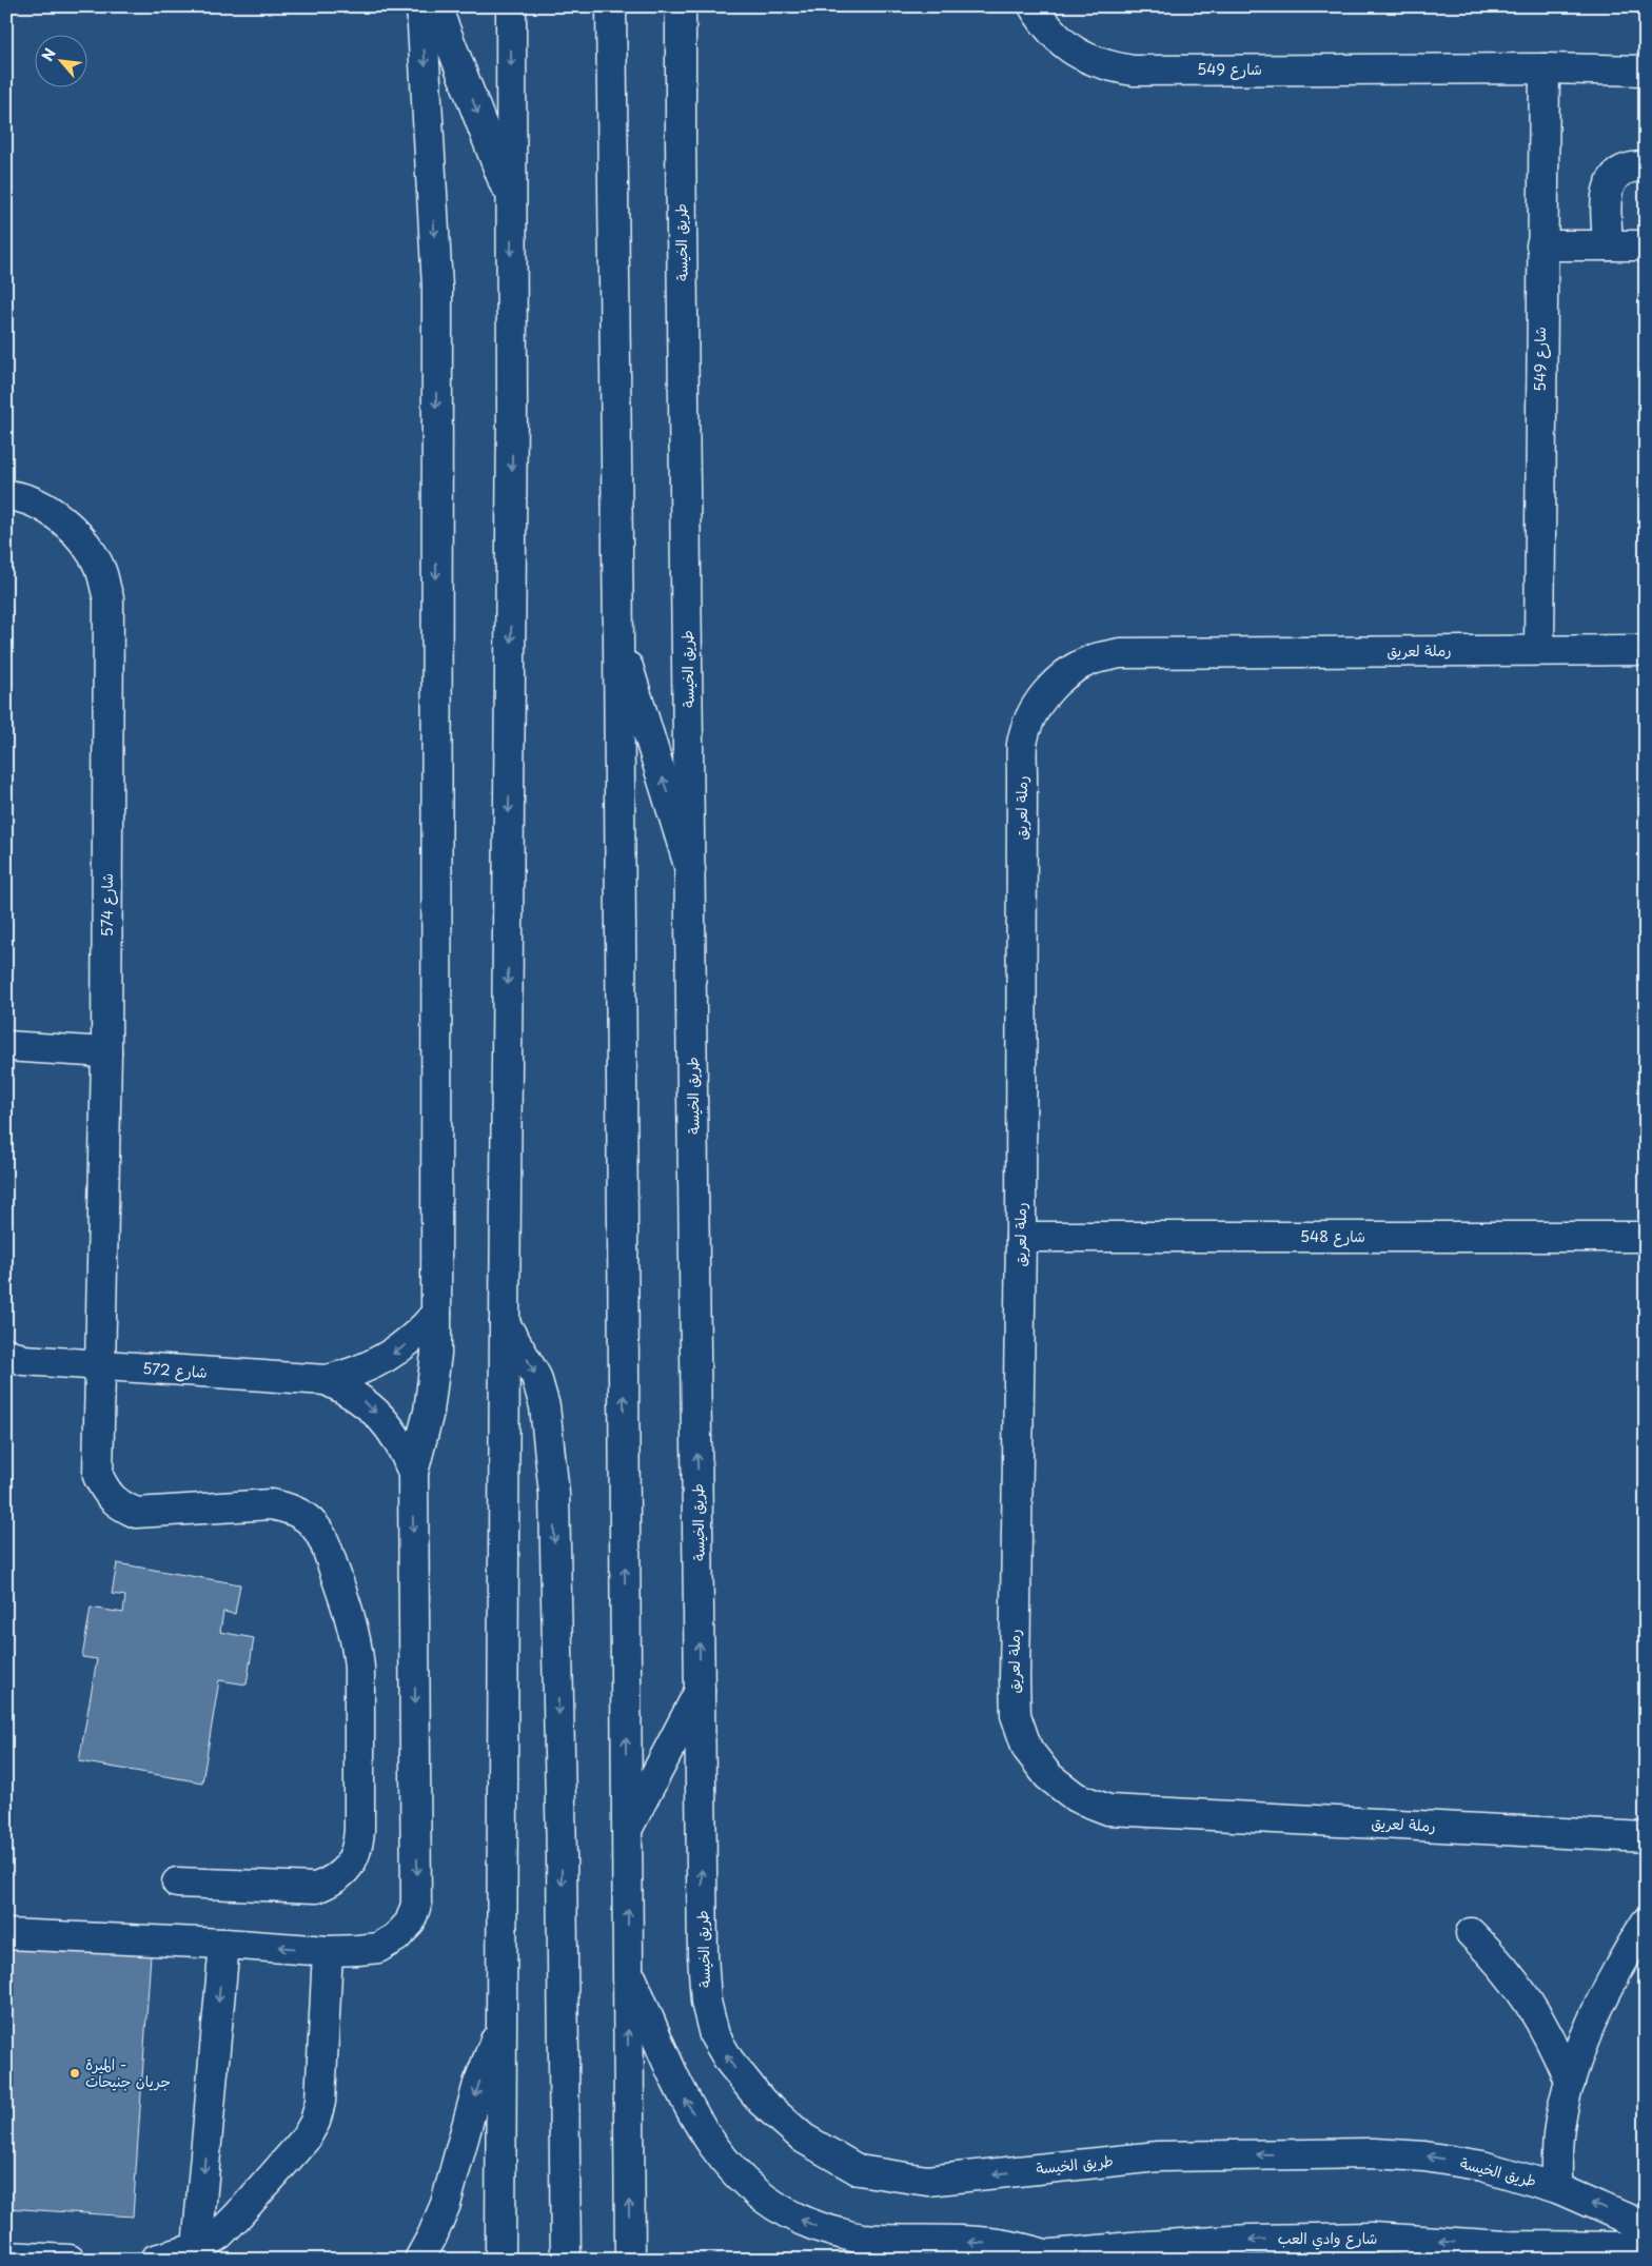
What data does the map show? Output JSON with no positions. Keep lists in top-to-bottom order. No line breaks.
{"streets":{"street":["شارع 549","طريق الخيسة","رملة لعريق","شارع 574","شارع 548","شارع 572","شارع وادي العب"]},"crossings":[["شارع 549","رملة لعريق"],["رملة لعريق","شارع 548"],["شارع 574","شارع 572"]],"one_way":["شارع وادي العب"],"places":["الميرة - جريان جنيحات"],"north":"top left"}
